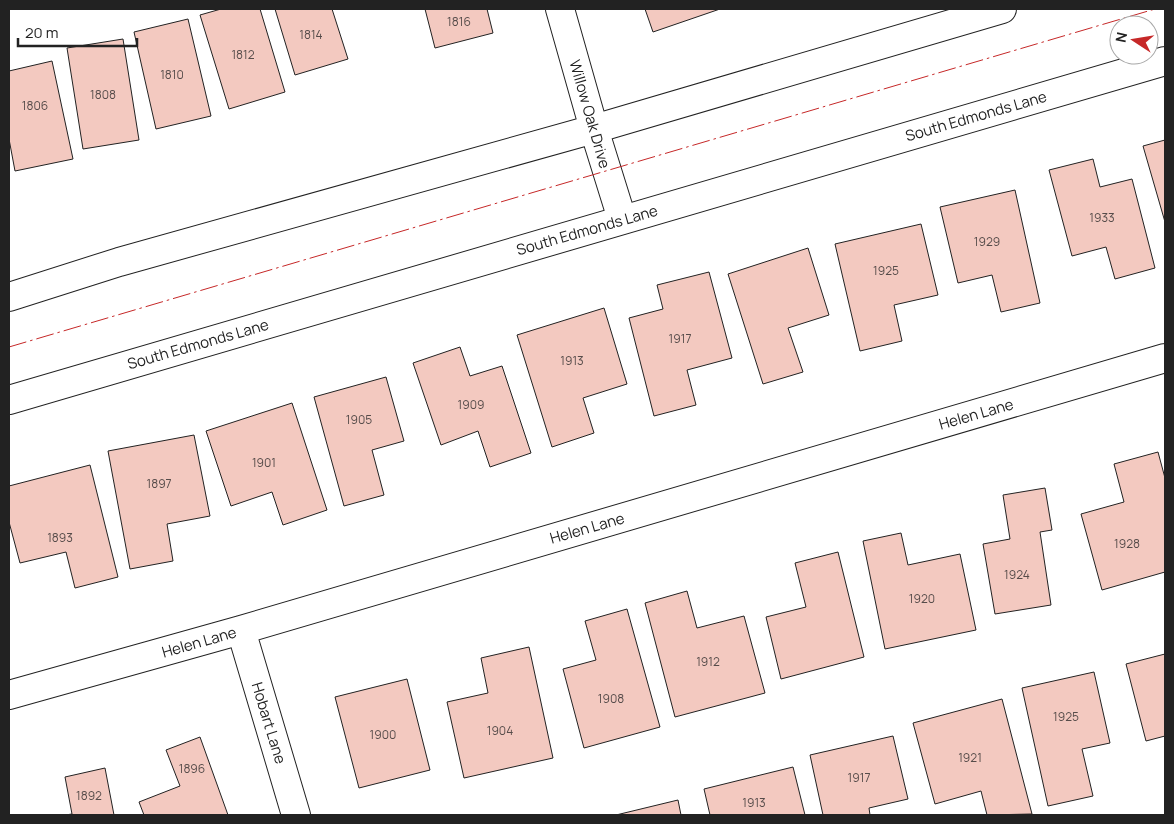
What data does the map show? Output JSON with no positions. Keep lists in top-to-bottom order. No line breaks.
{"streets":{"main road":["Willow Oak Drive","South Edmonds Lane","Helen Lane","Hobart Lane"]},"crossings":[["Willow Oak Drive","South Edmonds Lane"],["Helen Lane","Hobart Lane"]],"house_numbers":["1816","1814","1812","1810","1808","1806","1933","1929","1925","1917","1913","1909","1905","1901","1897","1893","1928","1924","1920","1912","1908","1925","1904","1900","1921","1896","1917","1892","1913"],"scale_bar":"20 m","north":"left"}
